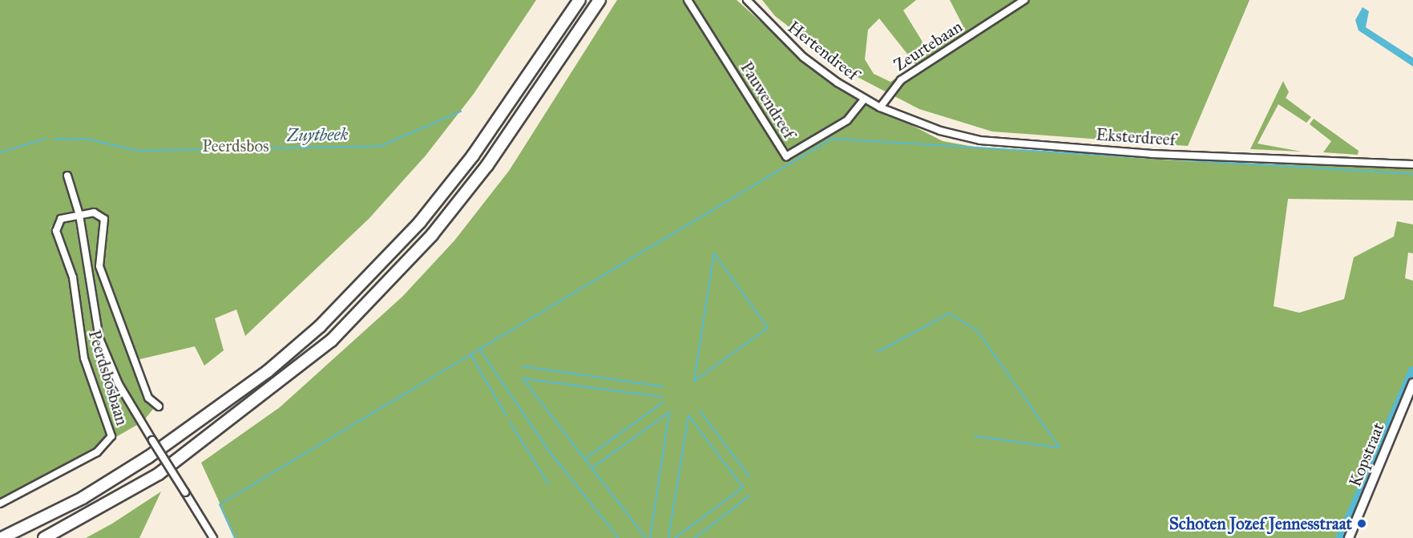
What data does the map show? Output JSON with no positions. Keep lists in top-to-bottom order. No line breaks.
{"streets":{"main road":["Kopstraat"],"street":["Zeurtebaan","Hertendreef","Pauwendreef","Eksterdreef","Peerdsbosbaan"]},"crossings":[["Zeurtebaan","Eksterdreef"],["Hertendreef","Pauwendreef"],["Hertendreef","Eksterdreef"],["Pauwendreef","Eksterdreef"]],"water":["Zuytbeek"],"parks":["Peerdsbos"],"places":["Schoten Jozef Jennesstraat"]}
